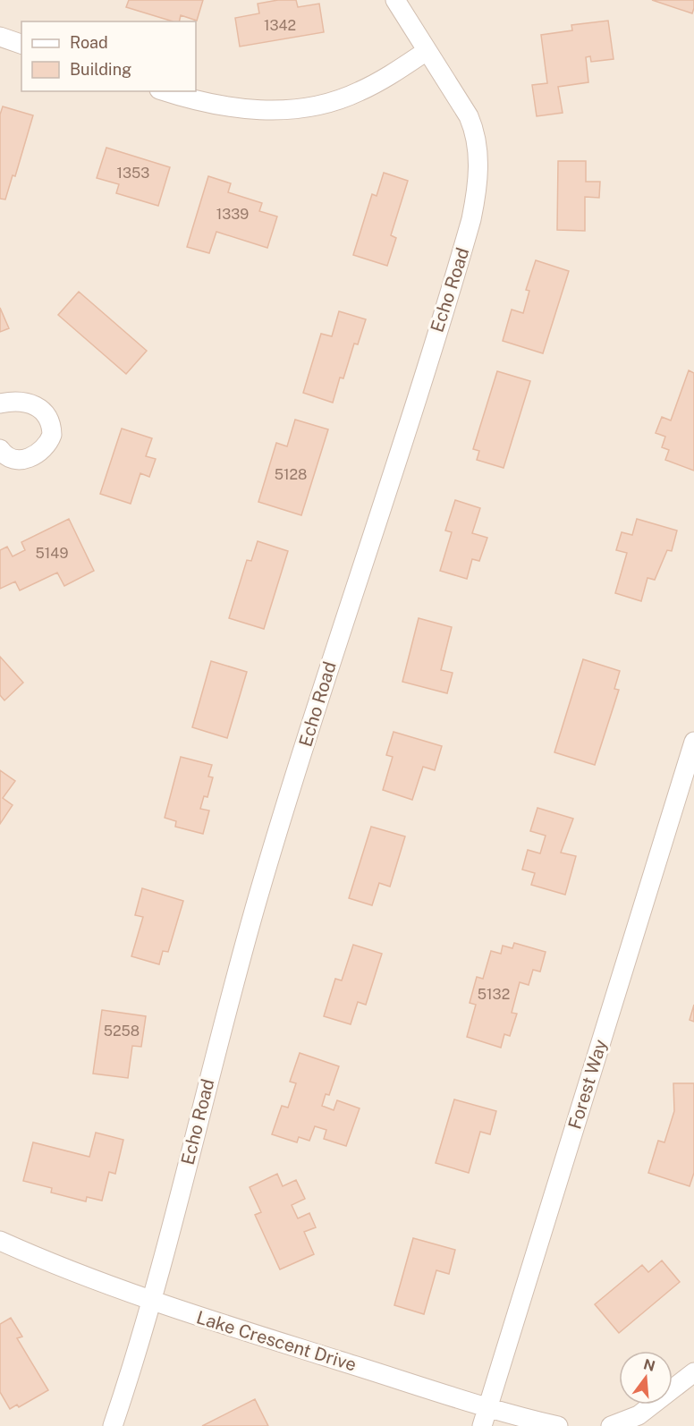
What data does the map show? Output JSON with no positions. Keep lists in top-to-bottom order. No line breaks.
{"streets":{"street":["Echo Road","Forest Way","Lake Crescent Drive"]},"crossings":[["Echo Road","Lake Crescent Drive"],["Forest Way","Lake Crescent Drive"]],"house_numbers":["1342","1353","1339","5128","5149","5132","5258"],"legend":["Road","Building"],"north":"top"}
